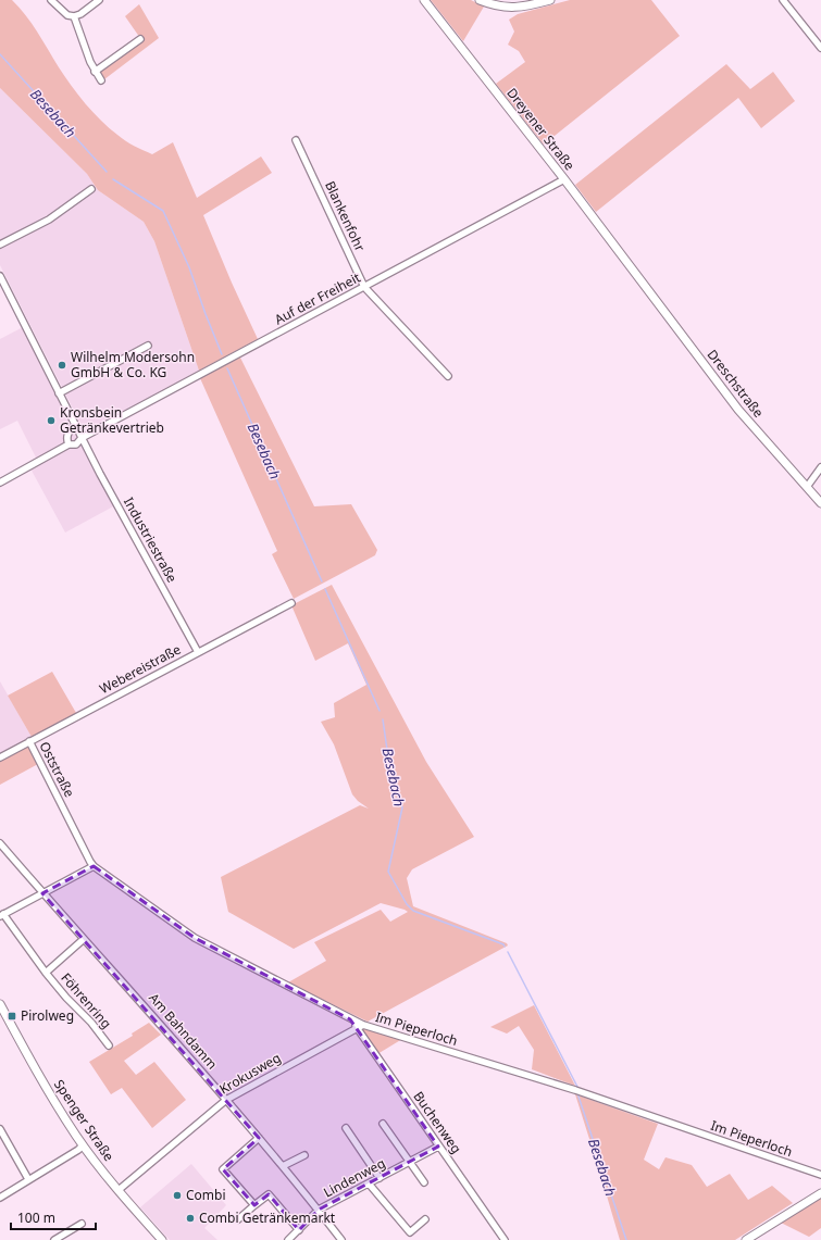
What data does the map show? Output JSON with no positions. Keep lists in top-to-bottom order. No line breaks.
{"streets":{"street":["Dreyener Straße","Blankenfohr","Auf der Freiheit","Dreschstraße","Industriestraße","Webereistraße","Oststraße","Föhrenring","Im Pieperloch","Am Bahndamm","Krokusweg","Spenger Straße","Buchenweg","Lindenweg"]},"crossings":[["Dreyener Straße","Auf der Freiheit"],["Dreyener Straße","Dreschstraße"],["Blankenfohr","Auf der Freiheit"],["Auf der Freiheit","Industriestraße"],["Industriestraße","Webereistraße"],["Webereistraße","Oststraße"],["Oststraße","Buchenweg"],["Föhrenring","Am Bahndamm"],["Im Pieperloch","Krokusweg"],["Im Pieperloch","Buchenweg"],["Am Bahndamm","Krokusweg"],["Am Bahndamm","Lindenweg"],["Krokusweg","Spenger Straße"],["Krokusweg","Buchenweg"],["Buchenweg","Lindenweg"]],"water":["Besebach"],"places":{"other":["Wilhelm Modersohn GmbH & Co. KG","Kronsbein Getränkevertrieb","Combi","Combi Getränkemarkt"],"transit":["Pirolweg"]},"scale_bar":"100 m"}
